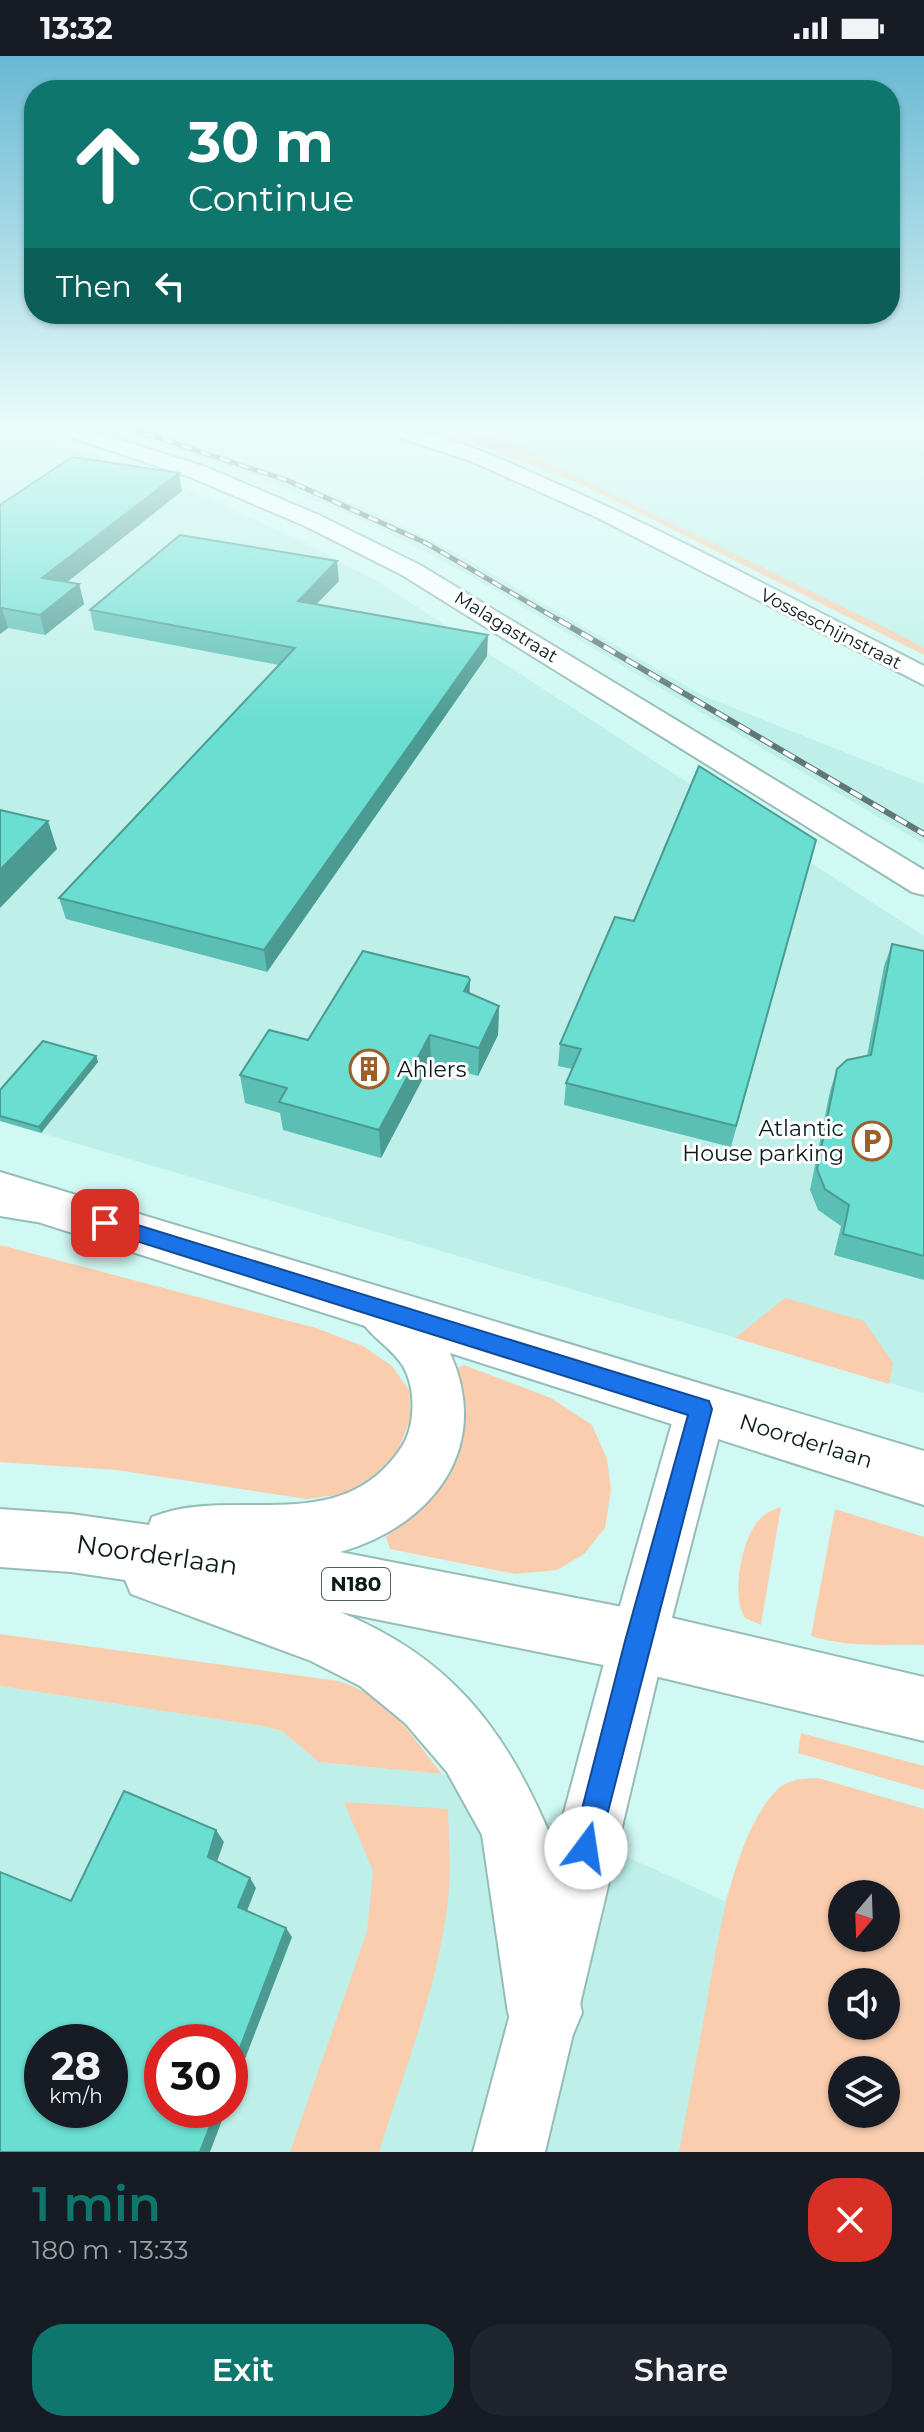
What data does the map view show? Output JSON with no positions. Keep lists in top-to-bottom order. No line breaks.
{"streets":{"main road":["Noorderlaan","N180"],"street":["Malagastraat","Vosseschijnstraat"]},"places":{"building":["Ahlers"],"parking":["Atlantic House parking"]},"north":"bottom","page":{"status":"13:32","turn":["30 m","Continue"],"then":"Then","speed":"28 km/h","limit":"30","heading":["1 min","180 m · 13:33"],"buttons":["Exit","Share"]}}
